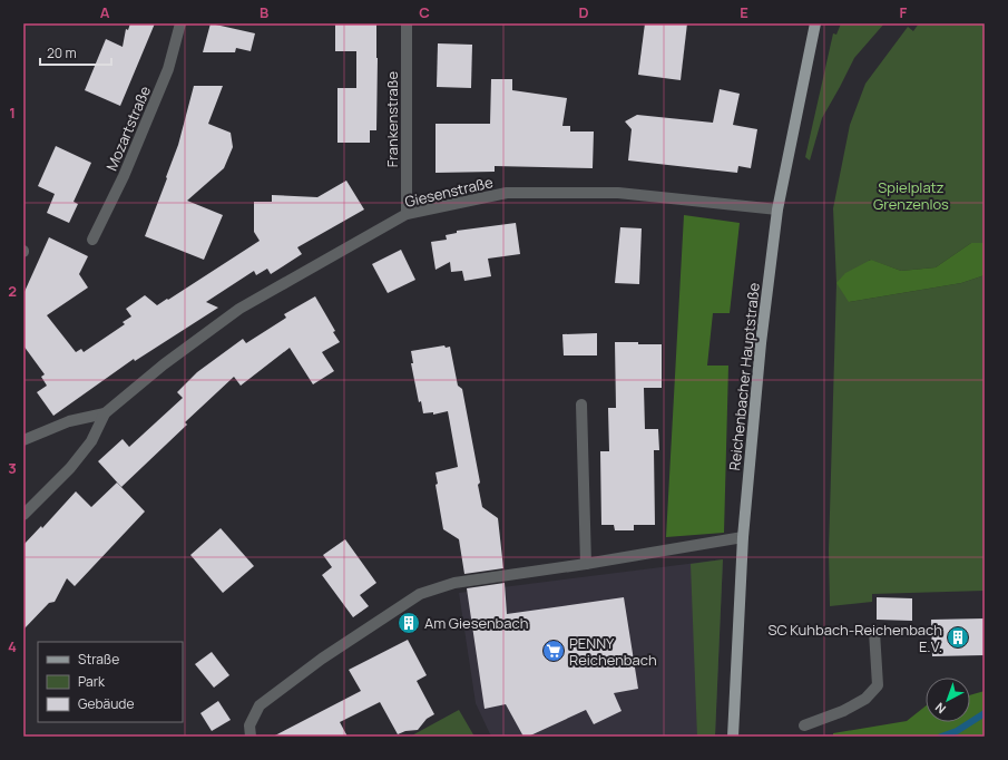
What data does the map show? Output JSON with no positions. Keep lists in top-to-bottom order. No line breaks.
{"streets":{"main road":["Reichenbacher Hauptstraße"],"street":["Frankenstraße","Mozartstraße","Giesenstraße"]},"crossings":[["Frankenstraße","Giesenstraße"],["Giesenstraße","Reichenbacher Hauptstraße"]],"parks":["Spielplatz Grenzenlos"],"places":{"building":["Am Giesenbach","SC Kuhbach-Reichenbach E.V."],"supermarket":["PENNY Reichenbach"]},"legend":["Straße","Park","Gebäude"],"scale_bar":"20 m","north":"bottom left","grid":{"columns":["A","B","C","D","E","F"],"rows":["1","2","3","4"]}}
